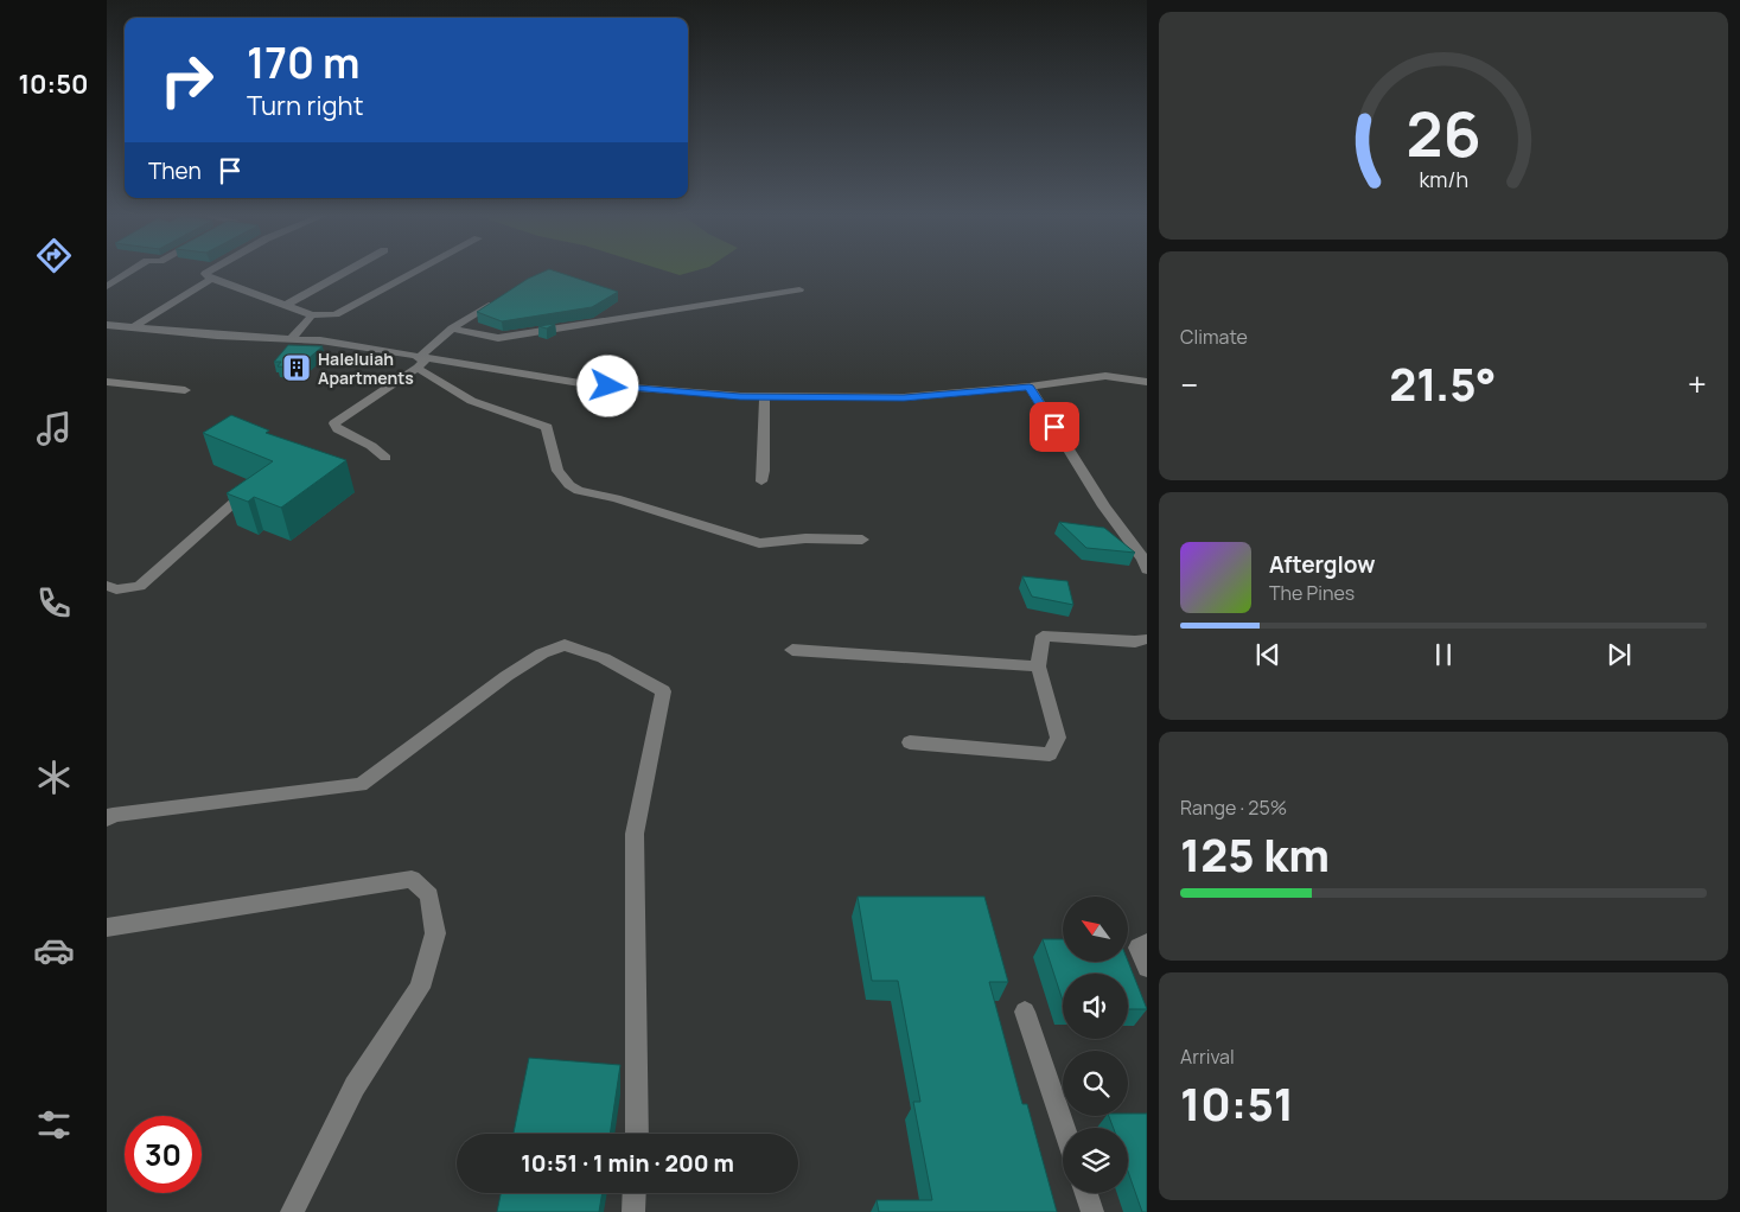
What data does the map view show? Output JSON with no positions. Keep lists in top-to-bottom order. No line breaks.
{"places":{"building":["Haleluiah Apartments"]},"north":"top left","page":{"tabs":"10:50","turn":["170 m","Turn right"],"then":"Then","tile":["Climate",["Range · 25%","125 km"],["Arrival","10:51"]],"heat":["−","21.5°","+"],"song":["Afterglow","The Pines"],"limit":"30","trip":"10:51 · 1 min · 200 m","gauge":["26","km/h"]}}
